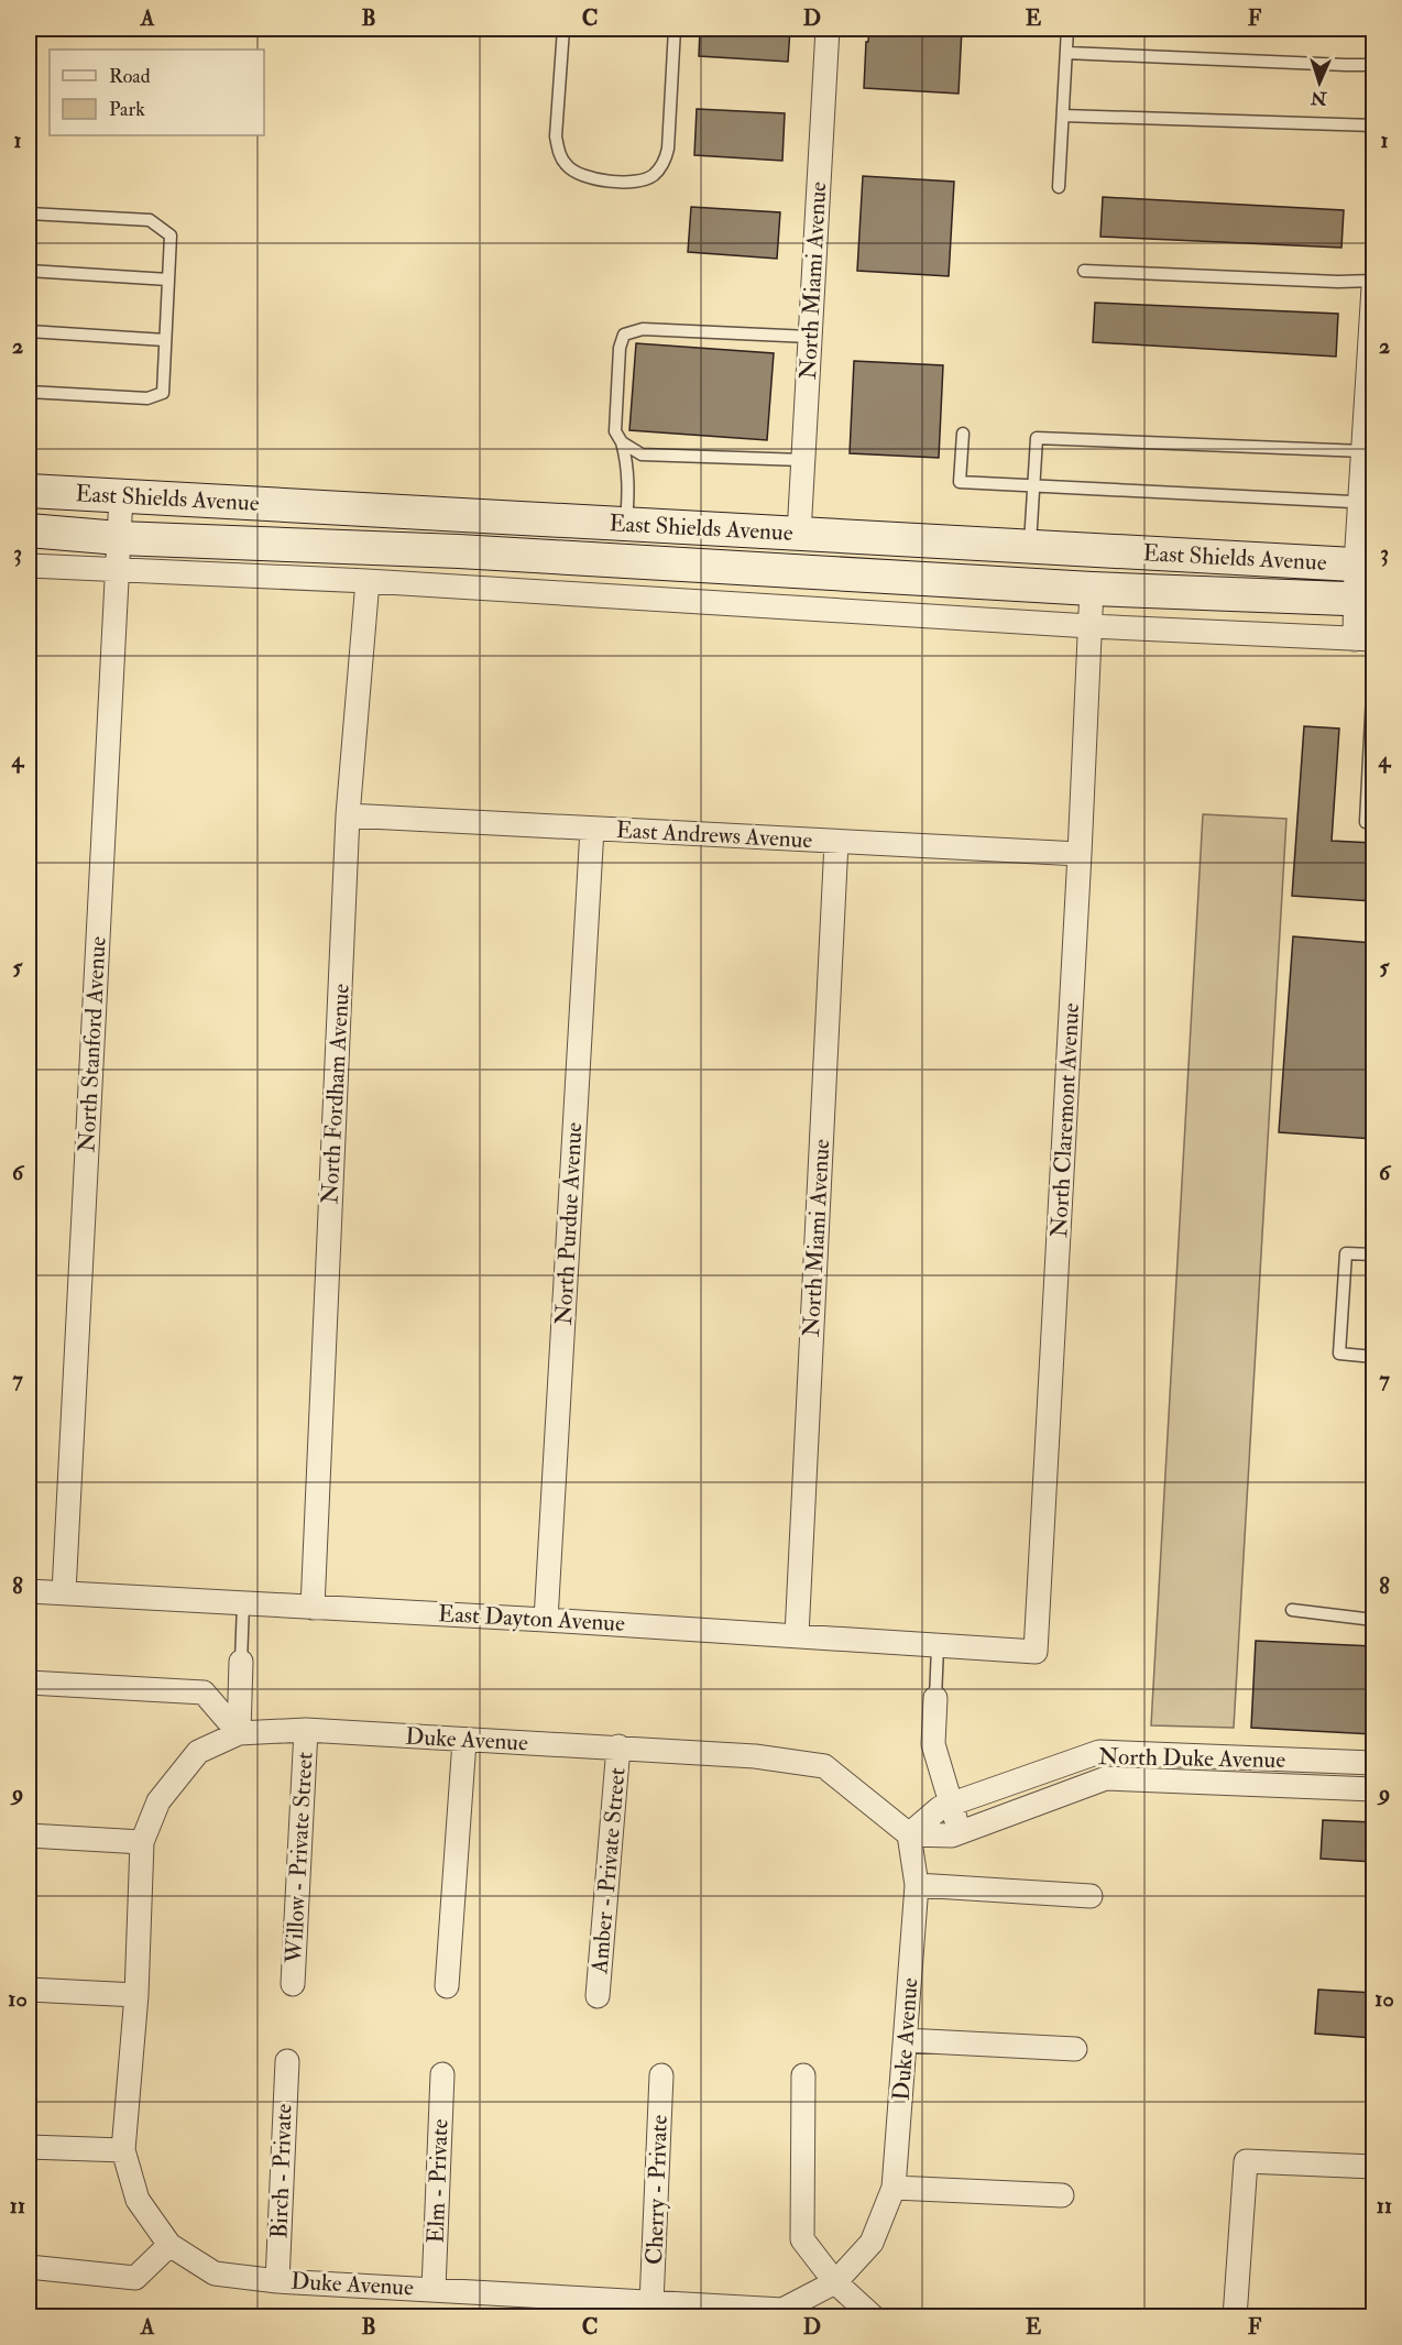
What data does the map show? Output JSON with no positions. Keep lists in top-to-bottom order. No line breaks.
{"streets":{"main road":["East Shields Avenue"],"street":["North Miami Avenue","East Andrews Avenue","North Stanford Avenue","North Fordham Avenue","North Claremont Avenue","North Purdue Avenue","East Dayton Avenue","Duke Avenue","North Duke Avenue","Willow - Private Street","Amber - Private Street","Birch - Private","Elm - Private","Cherry - Private"]},"crossings":[["North Miami Avenue","East Shields Avenue"],["North Miami Avenue","East Andrews Avenue"],["North Miami Avenue","East Dayton Avenue"],["East Shields Avenue","North Stanford Avenue"],["East Shields Avenue","North Claremont Avenue"],["East Andrews Avenue","North Fordham Avenue"],["East Andrews Avenue","North Claremont Avenue"],["East Andrews Avenue","North Purdue Avenue"],["North Stanford Avenue","East Dayton Avenue"],["North Fordham Avenue","East Dayton Avenue"],["North Claremont Avenue","East Dayton Avenue"],["North Purdue Avenue","East Dayton Avenue"],["Duke Avenue","North Duke Avenue"],["Duke Avenue","Willow - Private Street"],["Duke Avenue","Amber - Private Street"],["Duke Avenue","Birch - Private"],["Duke Avenue","Elm - Private"],["Duke Avenue","Cherry - Private"]],"legend":["Road","Park"],"north":"bottom","grid":{"columns":["A","B","C","D","E","F"],"rows":["1","2","3","4","5","6","7","8","9","10","11"]}}
